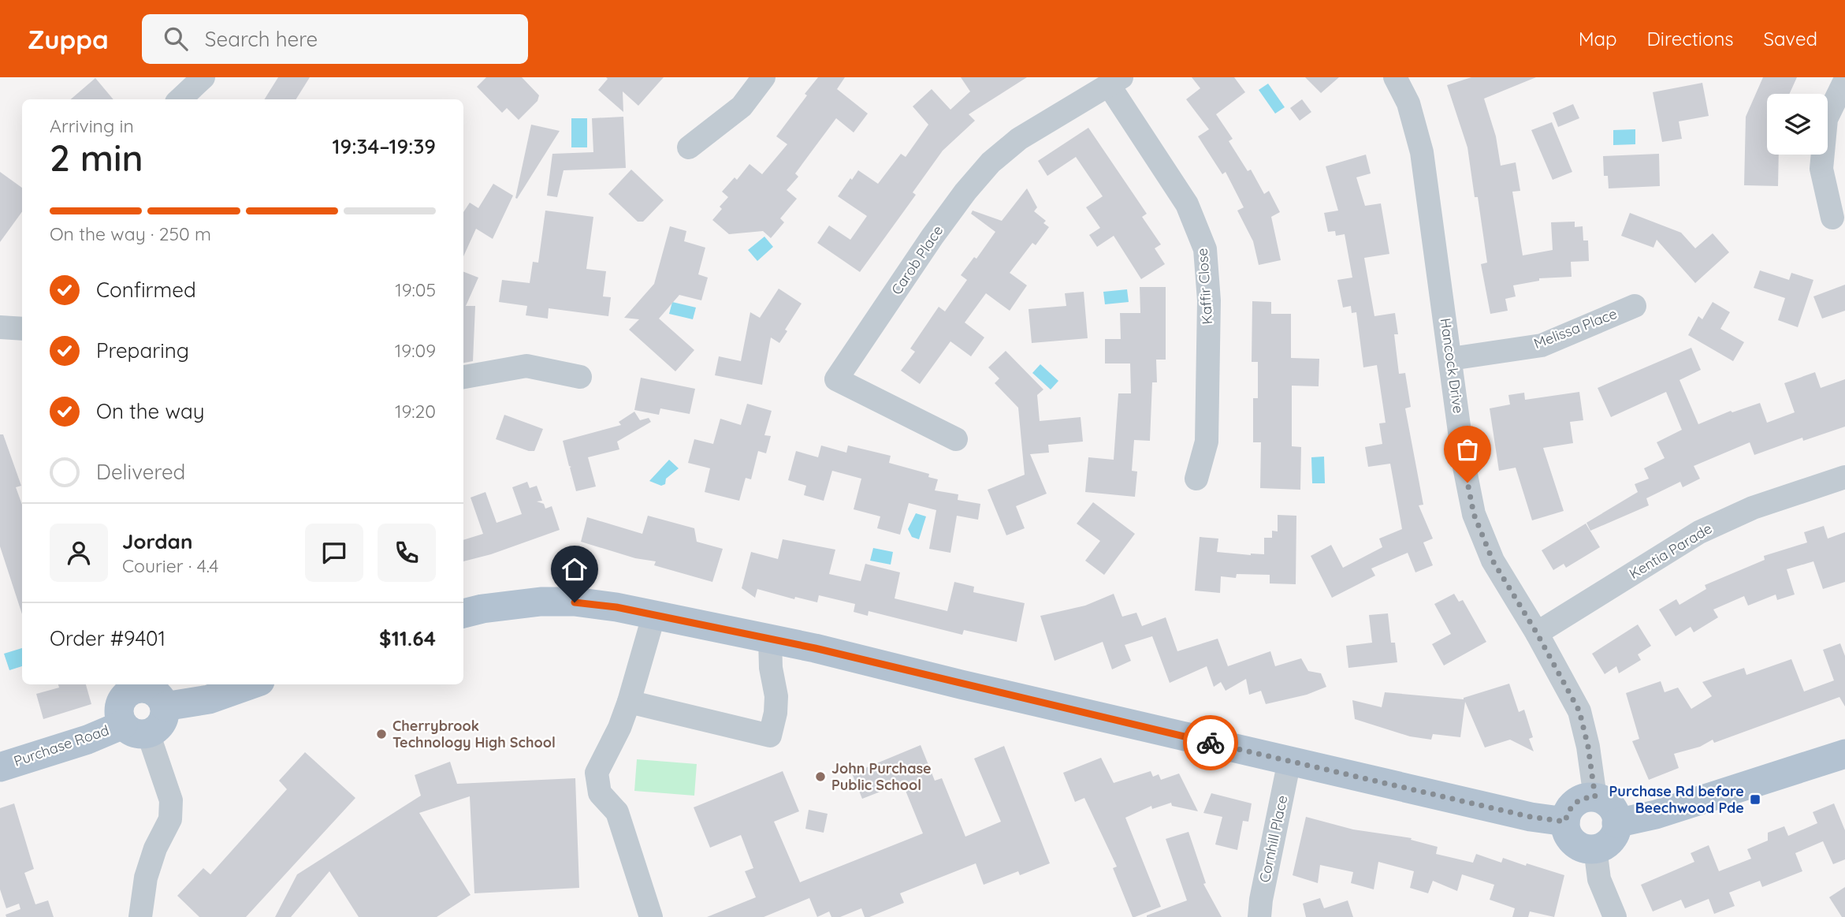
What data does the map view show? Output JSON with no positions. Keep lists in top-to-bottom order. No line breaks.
{"streets":{"main road":["Purchase Road"],"street":["Carob Place","Kaffir Close","Melissa Place","Hancock Drive","Kentia Parade","Cornhill Place"]},"crossings":[["Carob Place","Kaffir Close"],["Melissa Place","Hancock Drive"],["Hancock Drive","Kentia Parade"]],"places":{"other":["Cherrybrook Technology High School","John Purchase Public School"],"transit":["Purchase Rd before Beechwood Pde"]},"page":{"header":"Zuppa","search":"Search here","nav":["Map","Directions","Saved"],"heading":["2 min","Arriving in","19:34–19:39"],"panel":["Jordan","Courier · 4.4","Order #9401","$11.64"],"bar":"On the way · 250 m","list":[["Confirmed","19:05"],["Preparing","19:09"],["On the way","19:20"],"Delivered"]}}
